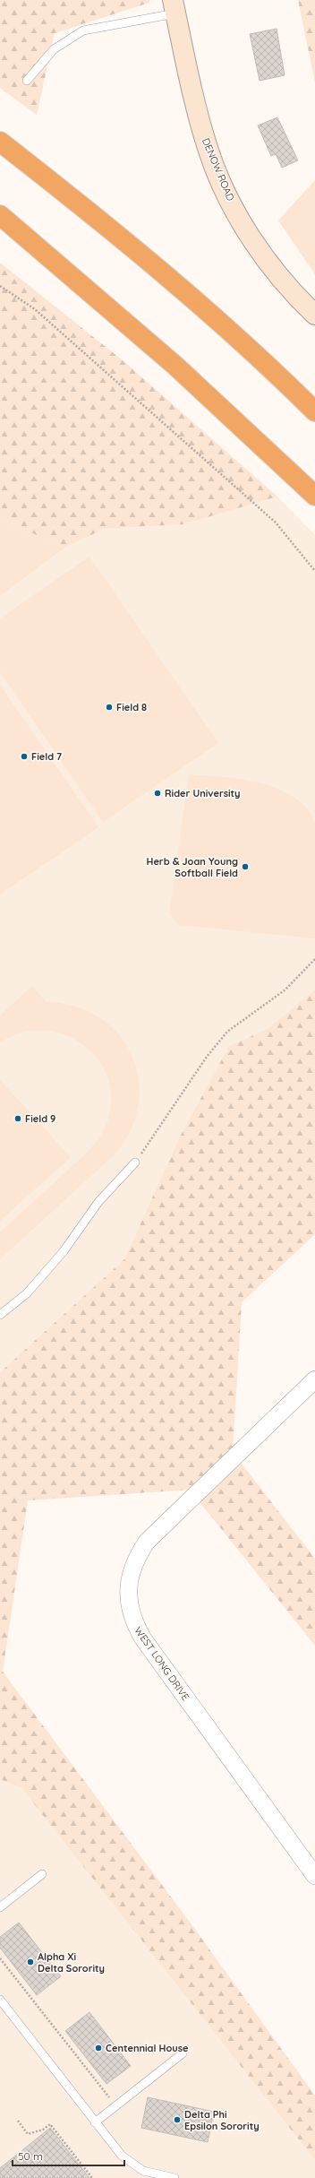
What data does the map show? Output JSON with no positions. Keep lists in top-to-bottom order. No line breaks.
{"streets":{"street":["DENOW ROAD","WEST LONG DRIVE"]},"places":["Field 8","Field 7","Rider University","Herb & Joan Young Softball Field","Field 9","Alpha Xi Delta Sorority","Centennial House","Delta Phi Epsilon Sorority"],"scale_bar":"50 m"}
